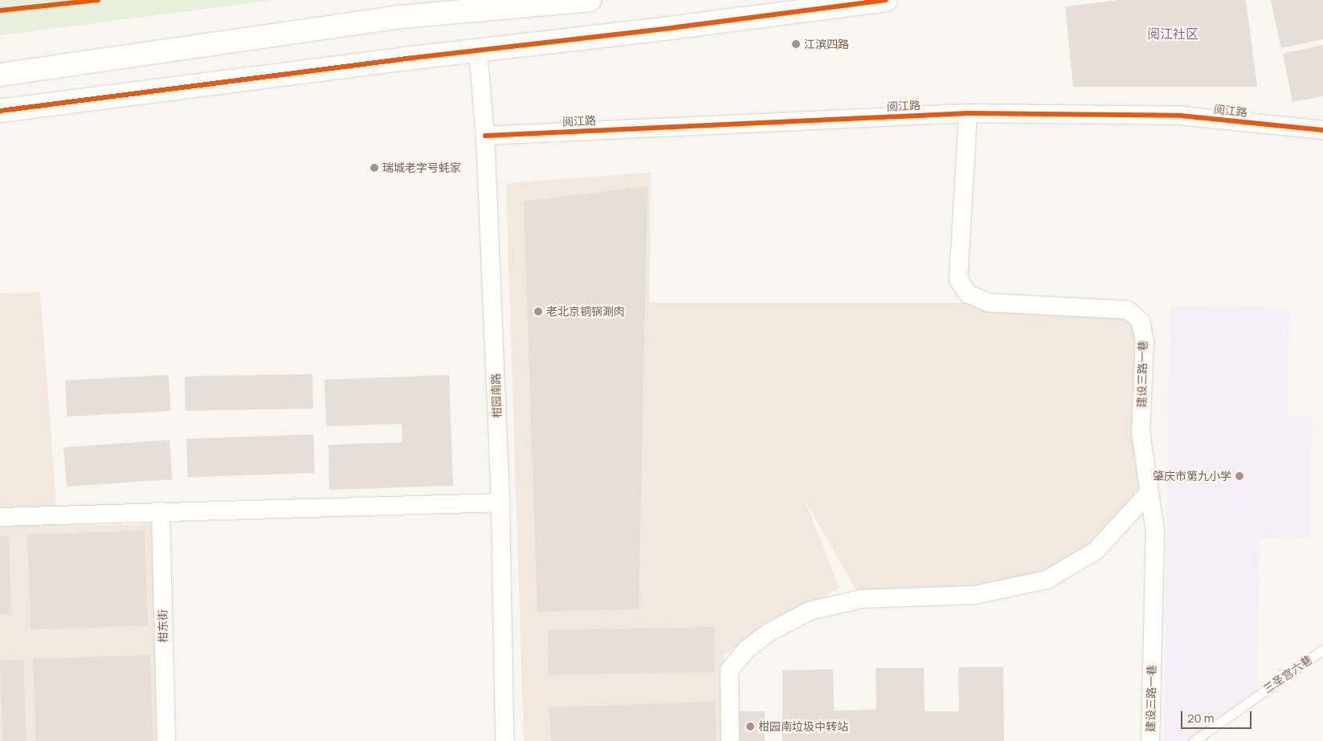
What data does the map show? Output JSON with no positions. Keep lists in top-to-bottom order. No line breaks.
{"streets":{"street":["阅江路","建设三路一巷","柑园南路","柑东街"],"lane":["三圣宫六巷"]},"crossings":[["阅江路","建设三路一巷"],["阅江路","柑园南路"]],"districts":["阅江社区"],"places":["江滨四路","瑞城老字号蚝家","老北京铜锅涮肉","肇庆市第九小学","柑园南垃圾中转站"],"scale_bar":"20 m"}
